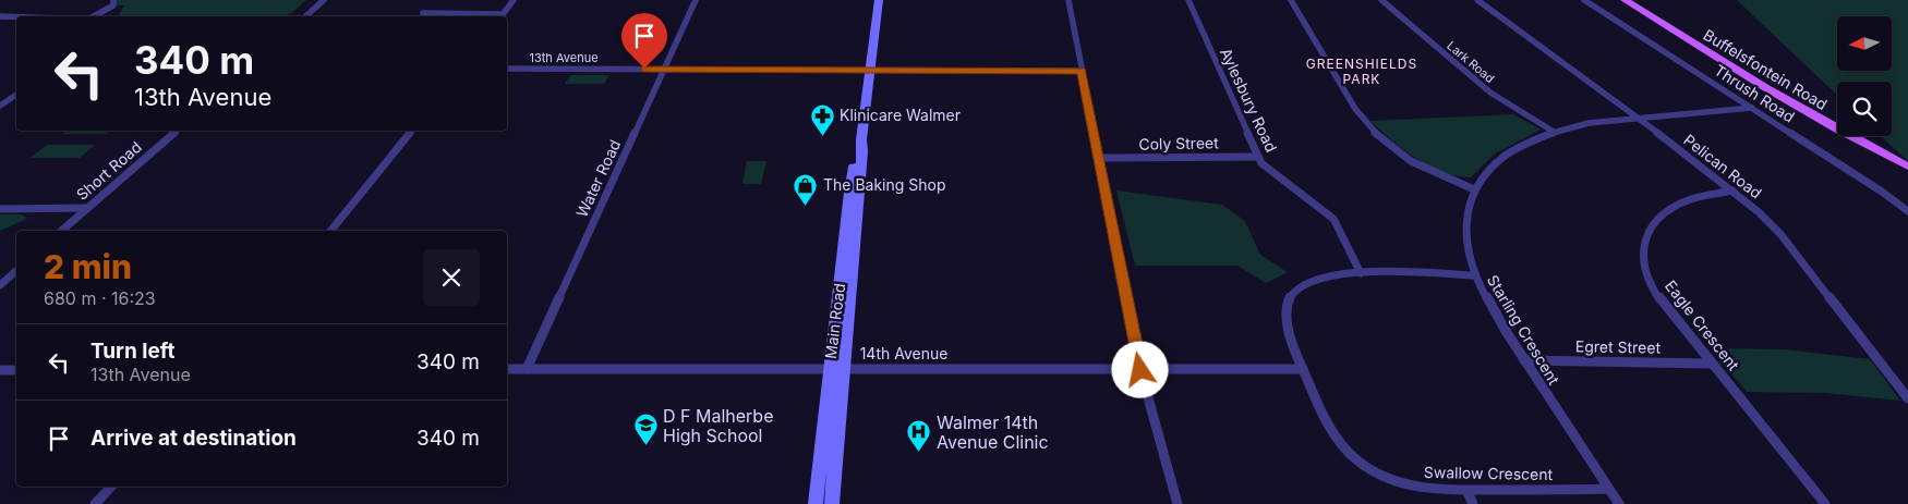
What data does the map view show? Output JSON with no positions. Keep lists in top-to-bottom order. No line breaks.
{"streets":{"main road":["Buffelsfontein Road","Main Road"],"street":["13th Avenue","Lark Road","Thrush Road","Aylesbury Road","Coly Street","Pelican Road","Short Road","Water Road","Eagle Crescent","Starling Crescent","Egret Street","14th Avenue","Swallow Crescent"]},"crossings":[["13th Avenue","Water Road"],["13th Avenue","Main Road"],["Lark Road","Starling Crescent"],["Thrush Road","Starling Crescent"],["Aylesbury Road","Coly Street"],["Aylesbury Road","Swallow Crescent"],["Pelican Road","Eagle Crescent"],["Pelican Road","Starling Crescent"],["Water Road","14th Avenue"],["Main Road","14th Avenue"],["Eagle Crescent","Egret Street"],["Starling Crescent","Egret Street"],["Starling Crescent","Swallow Crescent"],["14th Avenue","Swallow Crescent"]],"districts":["GREENSHIELDS PARK"],"places":{"pharmacy":["Klinicare Walmer"],"shop":["The Baking Shop"],"school or university":["D F Malherbe High School"],"hospital":["Walmer 14th Avenue Clinic"]},"north":"left","page":{"turn":["340 m","13th Avenue"],"heading":["2 min","680 m · 16:23"],"list":[{"name":"Turn left","note":"13th Avenue","value":"340 m"},{"name":"Arrive at destination","value":"340 m"}]}}
